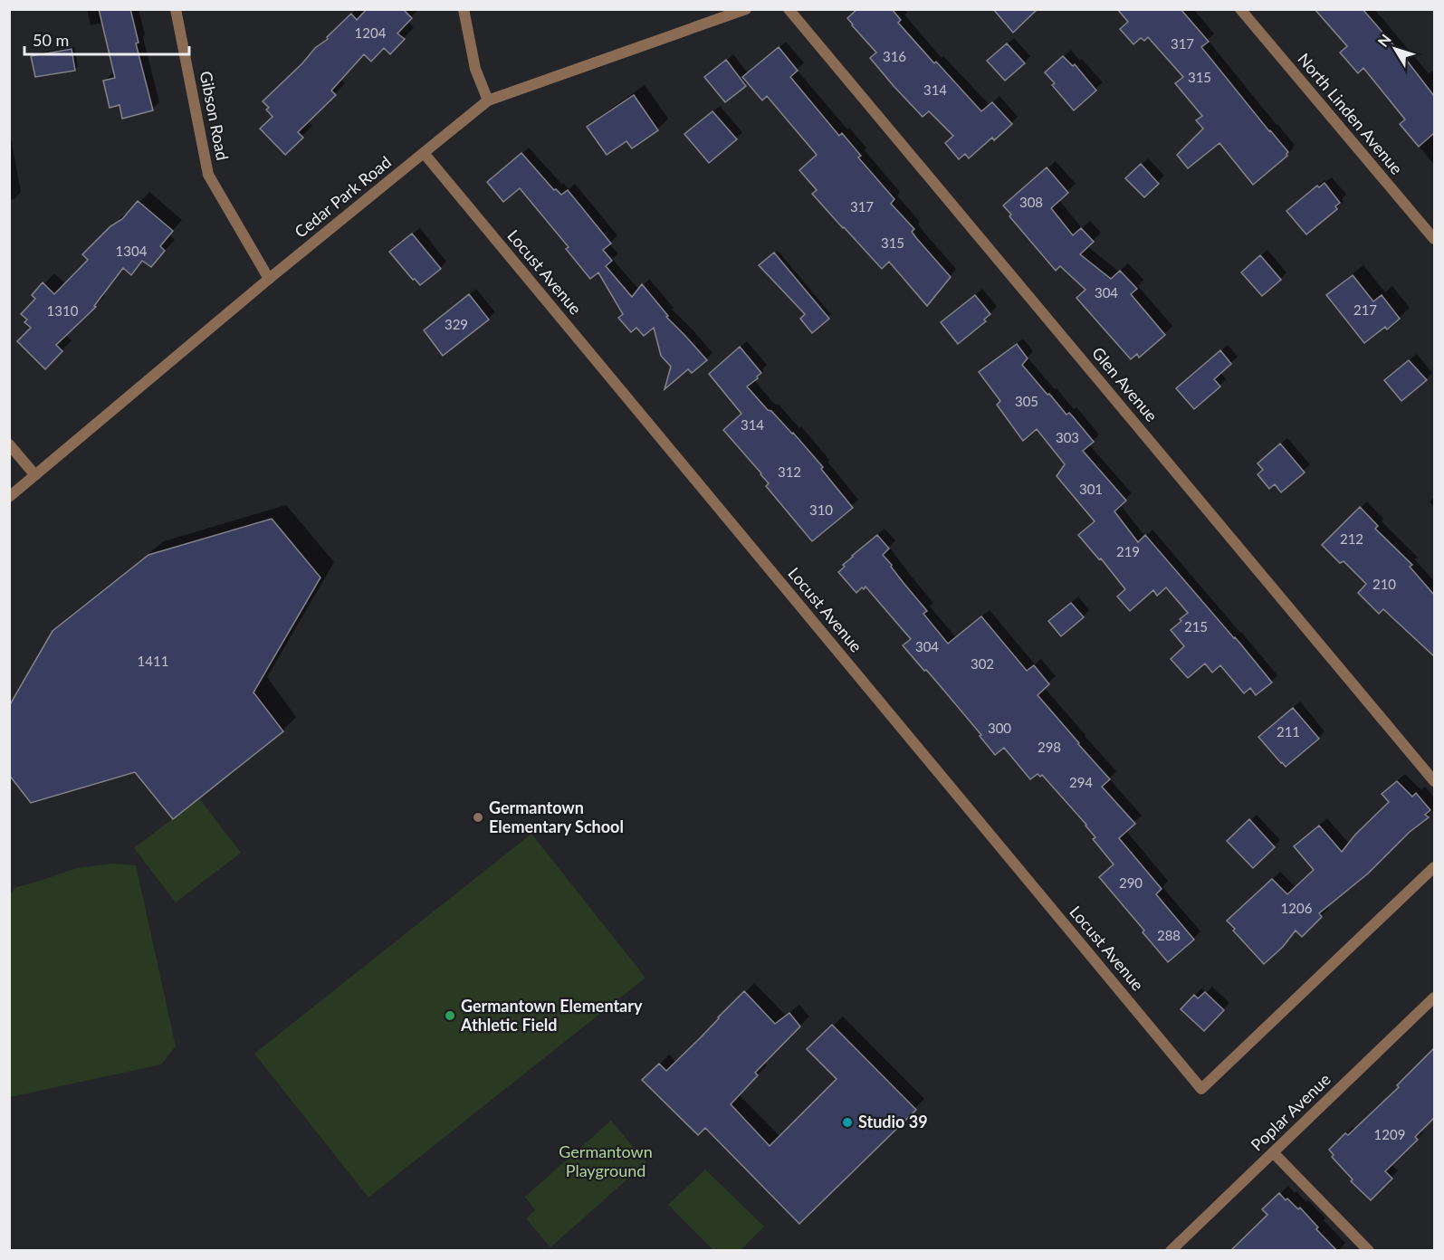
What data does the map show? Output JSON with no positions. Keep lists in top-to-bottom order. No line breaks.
{"streets":{"street":["North Linden Avenue","Gibson Road","Cedar Park Road","Locust Avenue","Glen Avenue","Poplar Avenue"]},"crossings":[["Gibson Road","Cedar Park Road"],["Cedar Park Road","Locust Avenue"]],"parks":["Germantown Playground"],"places":["Germantown Elementary School","Germantown Elementary Athletic Field","Studio 39"],"house_numbers":["1204","317","316","315","314","308","317","315","1304","304","217","1310","329","305","314","303","312","301","310","212","219","210","215","304","1411","302","300","211","298","294","290","1206","288","1209"],"scale_bar":"50 m","north":"top left"}
